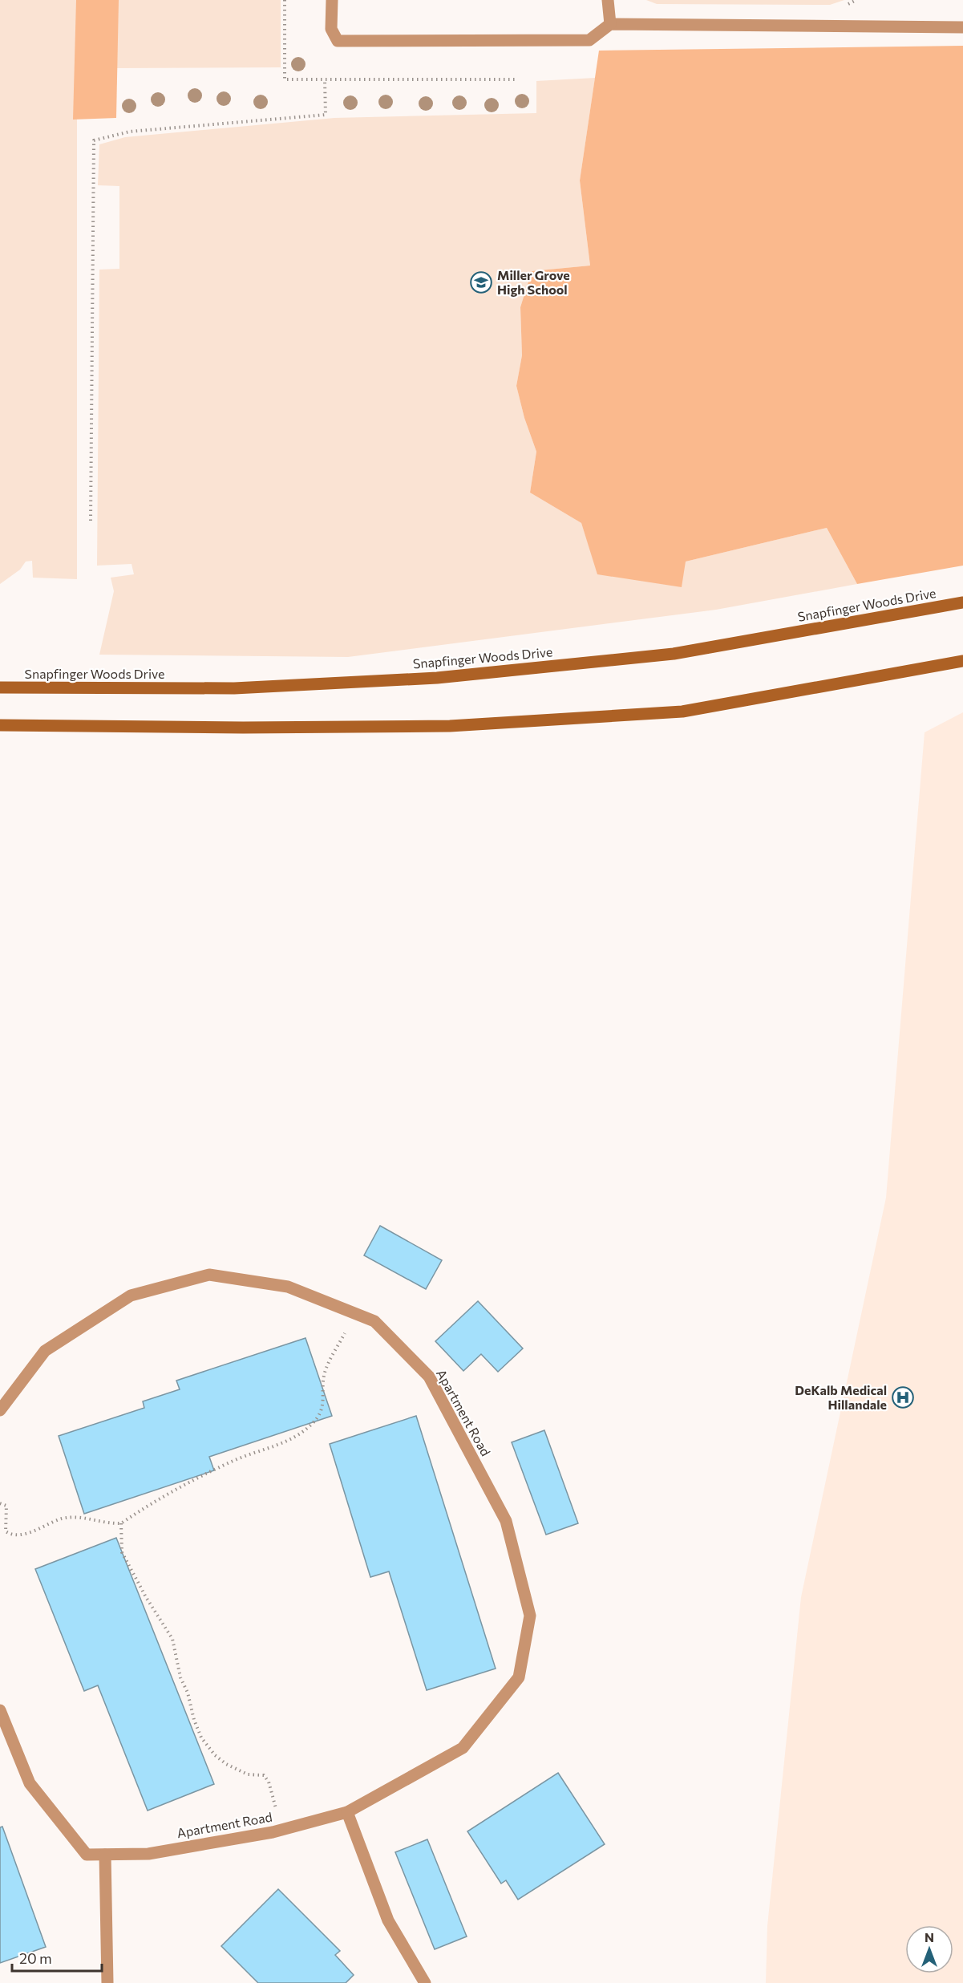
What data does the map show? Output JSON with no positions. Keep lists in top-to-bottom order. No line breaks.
{"streets":{"main road":["Snapfinger Woods Drive"],"street":["Apartment Road"]},"places":{"school or university":["Miller Grove High School"],"hospital":["DeKalb Medical Hillandale"]},"scale_bar":"20 m","north":"top"}
